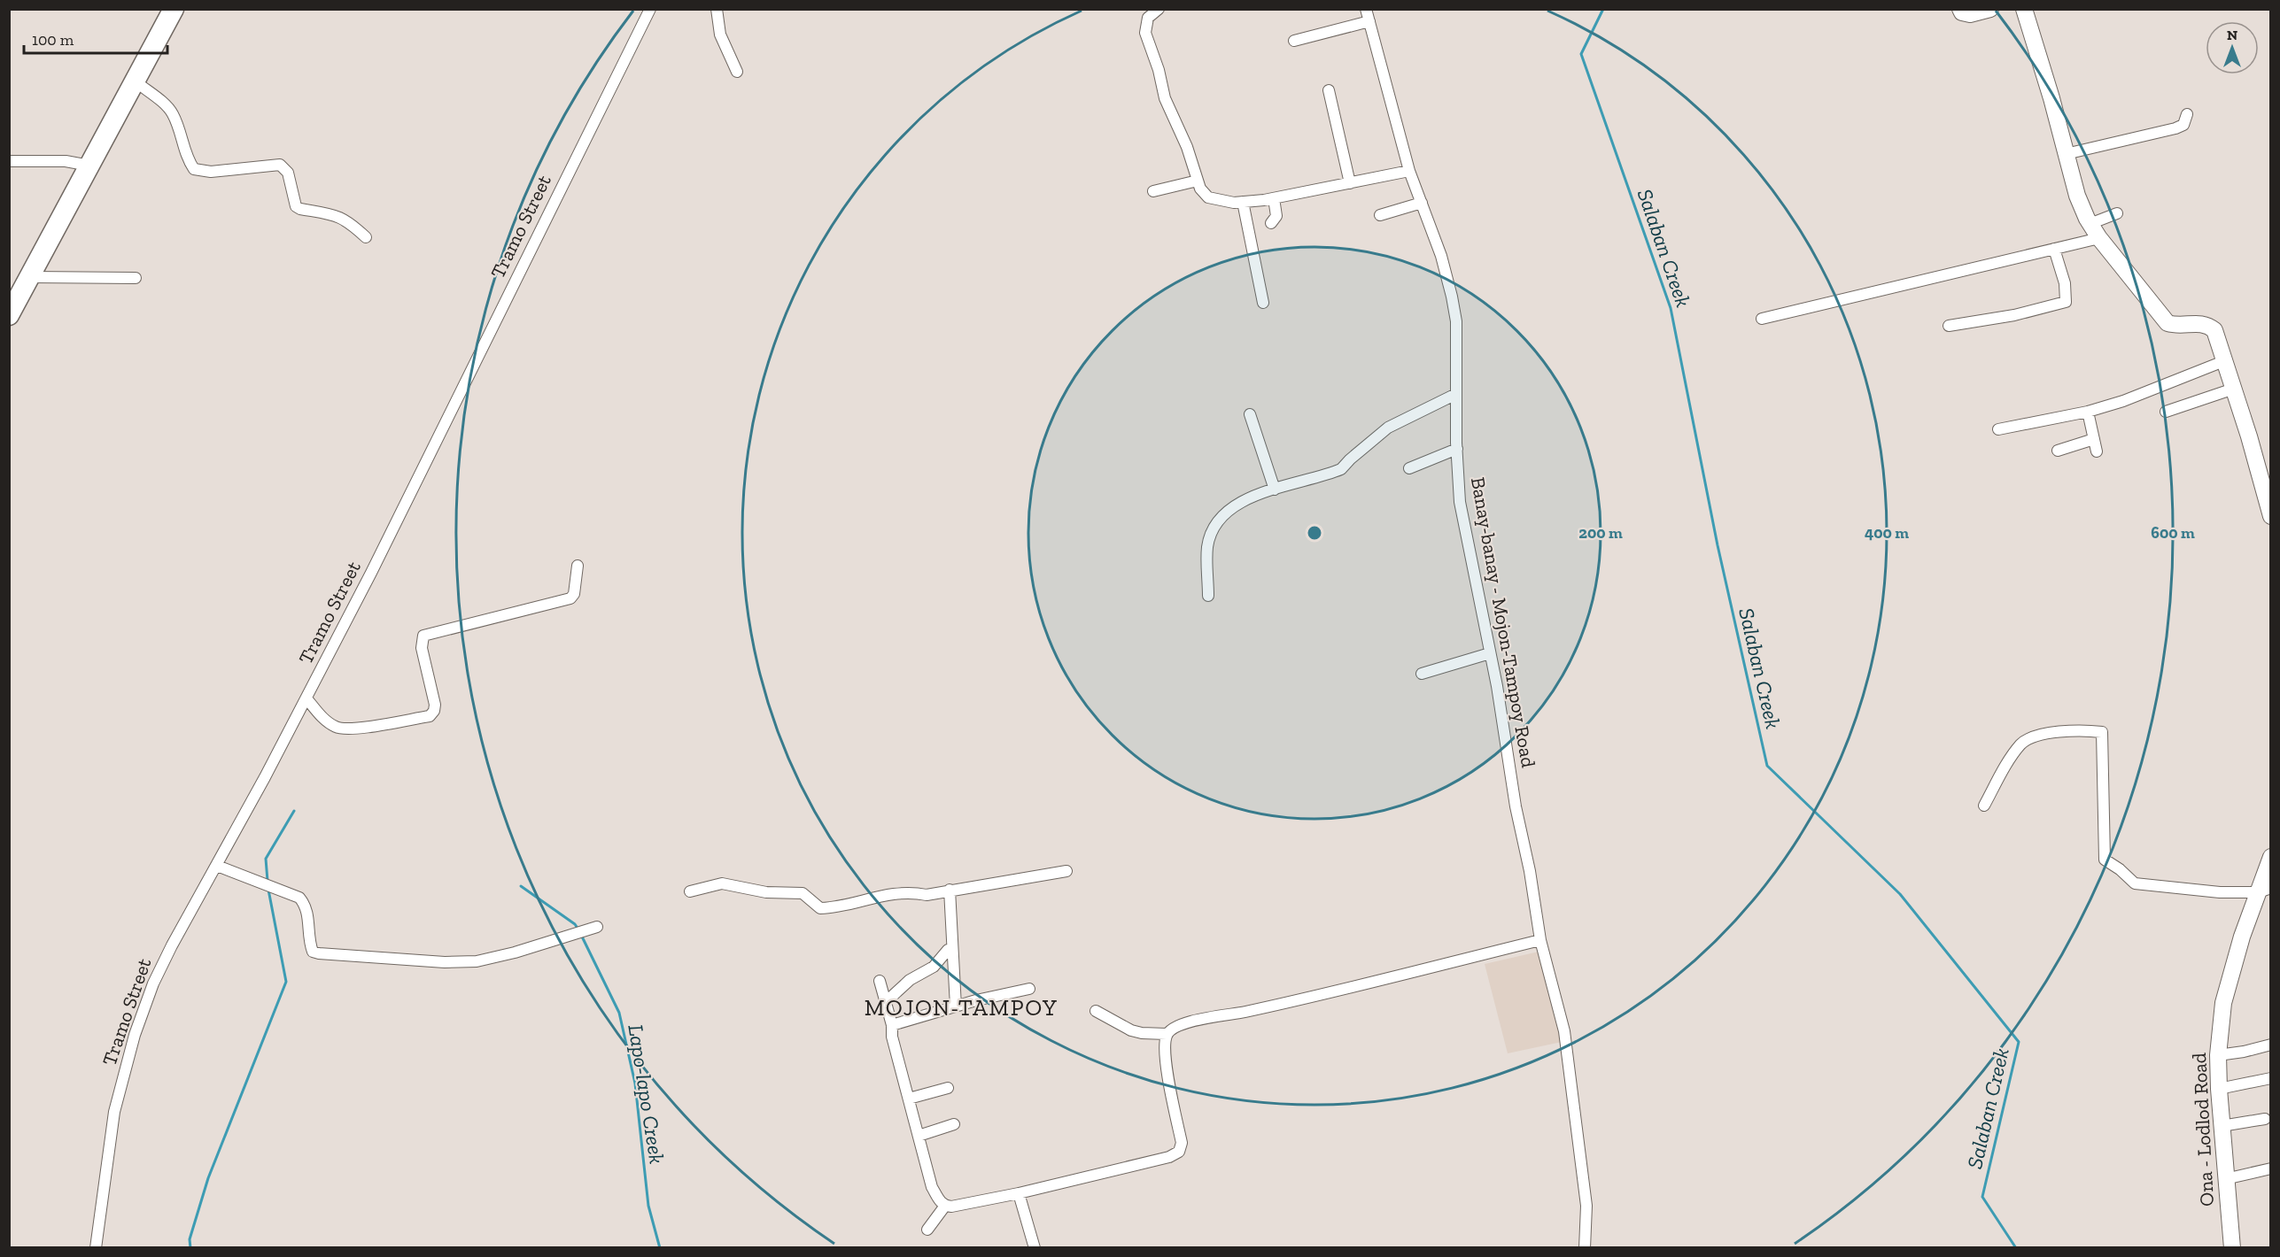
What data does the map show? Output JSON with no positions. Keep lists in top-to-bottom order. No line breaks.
{"streets":{"street":["Tramo Street","Banay-banay - Mojon-Tampoy Road","Ona - Lodlod Road"]},"districts":["MOJON-TAMPOY"],"water":["Salaban Creek","Lapo-lapo Creek"],"scale_bar":"100 m","north":"top","rings":["200 m","400 m","600 m"]}
